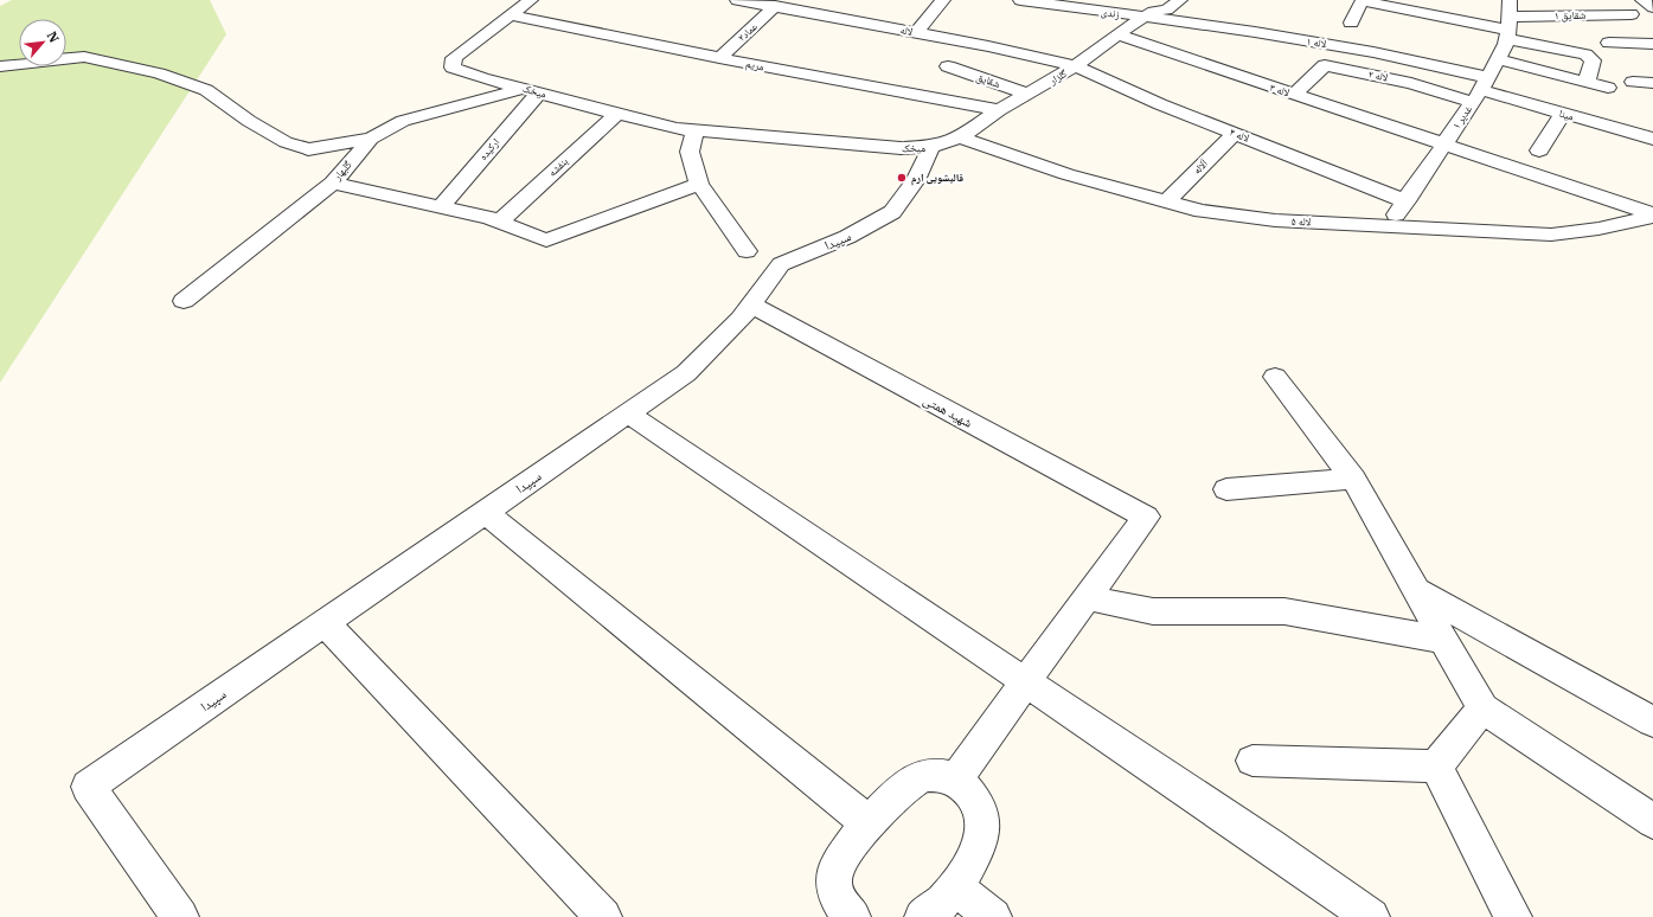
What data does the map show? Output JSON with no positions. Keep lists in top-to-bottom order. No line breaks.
{"streets":{"street":["زندی","شقایق ۱","لاله","عماد۲","لاله ۱","مریم","لاله ۲","گلزار","شقایق","لاله ۳","میخک","مینا","غدیر ۱","لاله ۴","ارکیده","بنفشه","آلاله","گلبهار","لاله ۵","سپیدا","شهید همتی"]},"crossings":[["زندی","لاله ۱"],["زندی","گلزار"],["شقایق ۱","غدیر ۱"],["لاله","عماد۲"],["لاله","گلزار"],["لاله","لاله ۴"],["عماد۲","مریم"],["لاله ۱","لاله ۲"],["لاله ۱","گلزار"],["لاله ۱","مینا"],["لاله ۱","غدیر ۱"],["مریم","گلزار"],["مریم","میخک"],["لاله ۲","لاله ۳"],["لاله ۲","مینا"],["لاله ۲","غدیر ۱"],["گلزار","شقایق"],["گلزار","لاله ۳"],["گلزار","میخک"],["گلزار","لاله ۴"],["گلزار","لاله ۵"],["لاله ۳","غدیر ۱"],["لاله ۳","لاله ۵"],["میخک","ارکیده"],["میخک","بنفشه"],["میخک","گلبهار"],["میخک","لاله ۵"],["میخک","سپیدا"],["مینا","غدیر ۱"],["غدیر ۱","لاله ۴"],["غدیر ۱","لاله ۵"],["لاله ۴","آلاله"],["ارکیده","گلبهار"],["آلاله","لاله ۵"],["سپیدا","شهید همتی"]],"places":["قالیشویی ارم"],"north":"top right"}
